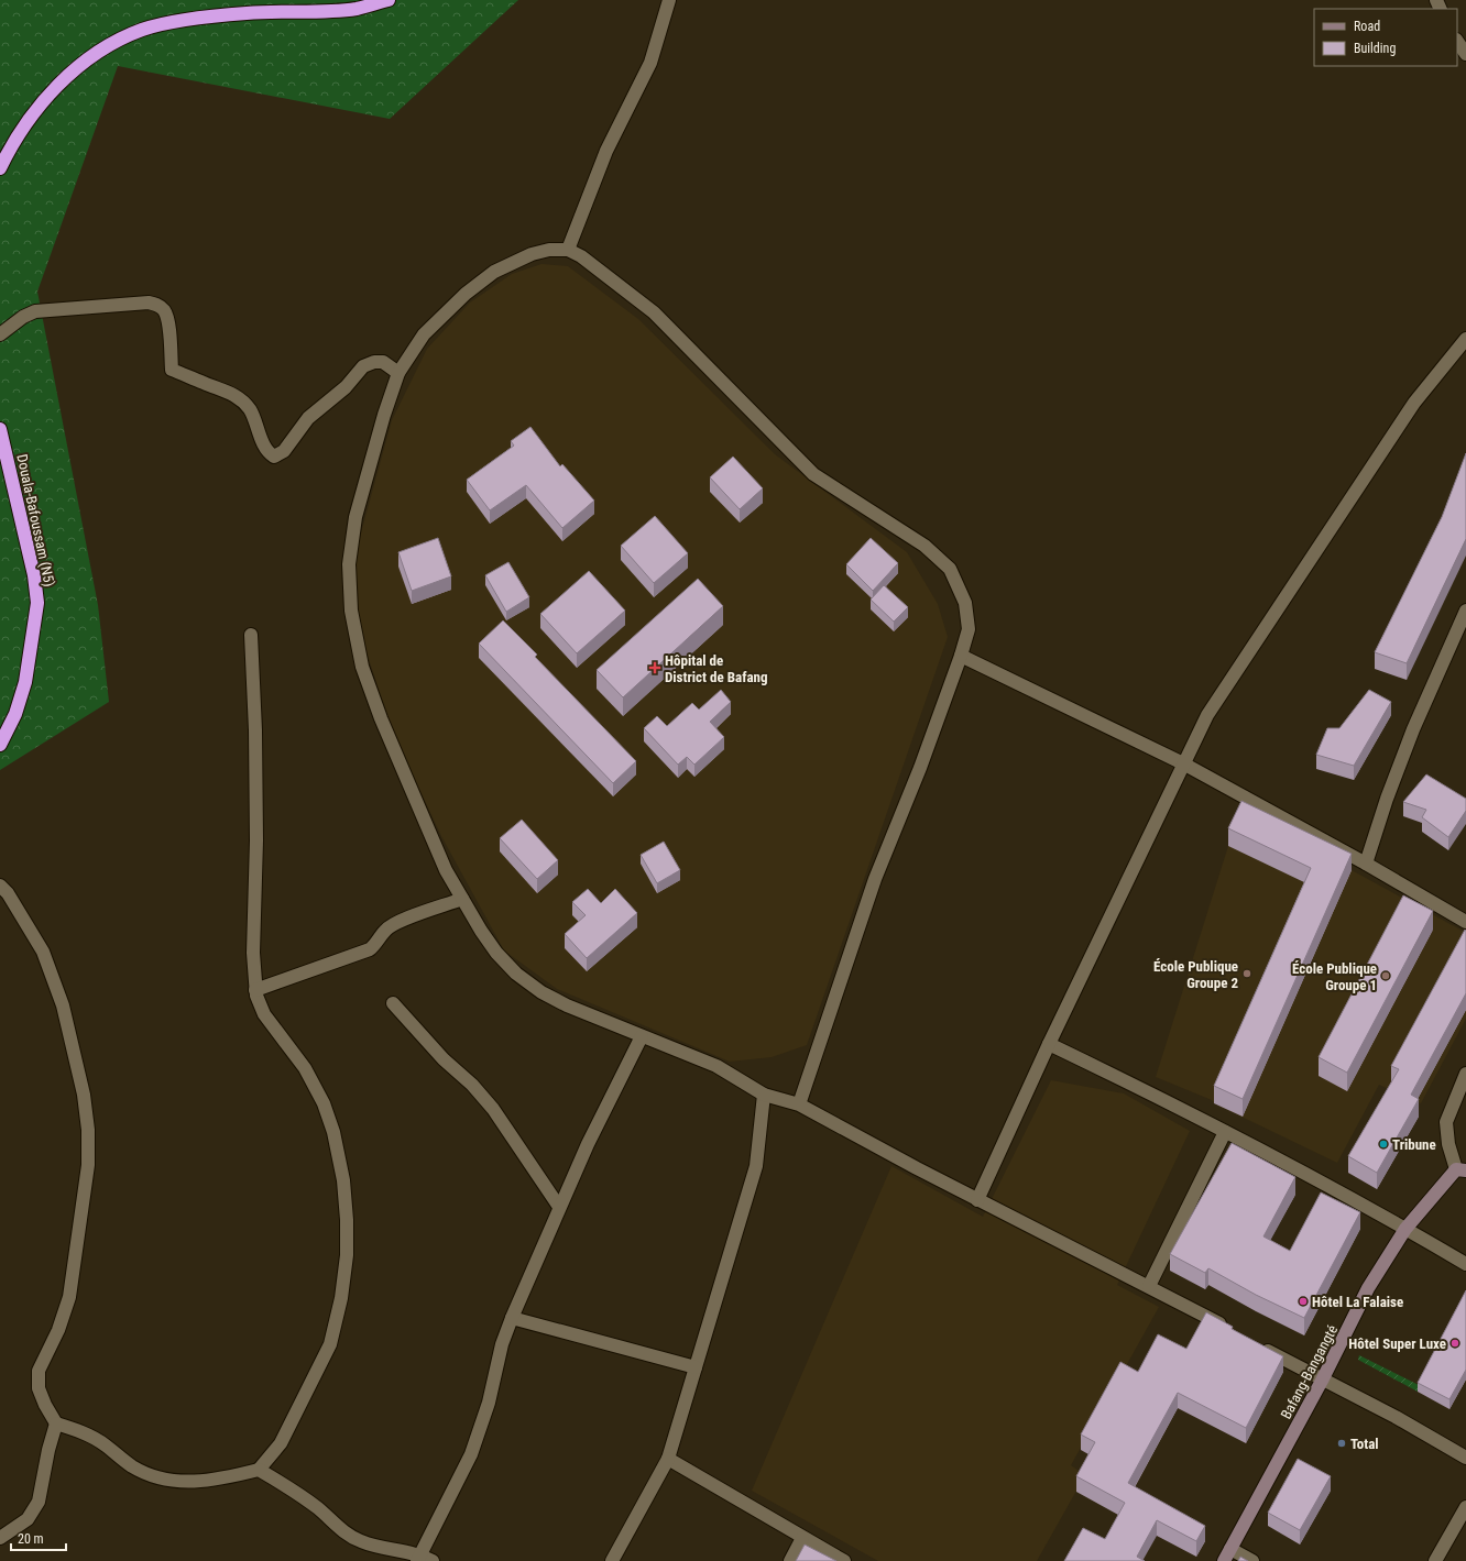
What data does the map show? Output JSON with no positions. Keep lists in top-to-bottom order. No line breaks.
{"streets":{"highway":["Douala-Bafoussam (N5)"],"street":["Bafang-Bangangté"]},"places":{"health":["Hôpital de District de Bafang"],"other":["École Publique Groupe 2","École Publique Groupe 1","Tribune","Hôtel La Falaise","Hôtel Super Luxe","Total"]},"legend":["Road","Building"],"scale_bar":"20 m"}
